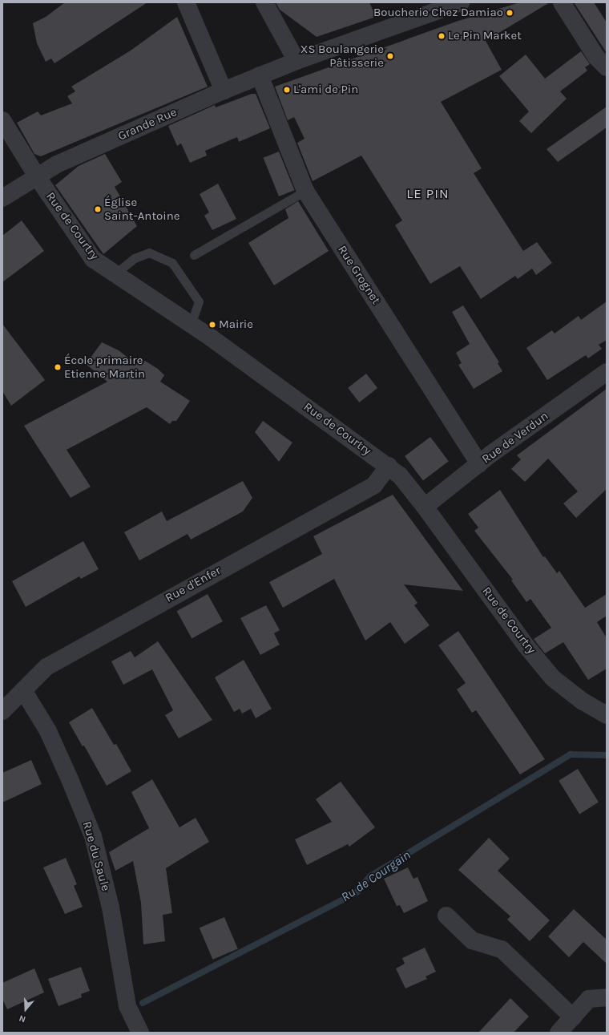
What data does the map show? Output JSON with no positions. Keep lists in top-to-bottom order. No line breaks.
{"streets":{"street":["Grande Rue","Rue de Courtry","Rue Grognet","Rue de Verdun","Rue d'Enfer","Rue du Saule"]},"crossings":[["Grande Rue","Rue de Courtry"],["Grande Rue","Rue Grognet"],["Rue de Courtry","Rue de Verdun"],["Rue de Courtry","Rue d'Enfer"],["Rue Grognet","Rue de Verdun"],["Rue d'Enfer","Rue du Saule"]],"districts":["LE PIN"],"water":["Ru de Courgain"],"places":["Boucherie Chez Damiao","Le Pin Market","XS Boulangerie Pâtisserie","L'ami de Pin","Église Saint-Antoine","Mairie","École primaire Etienne Martin"],"north":"bottom"}
